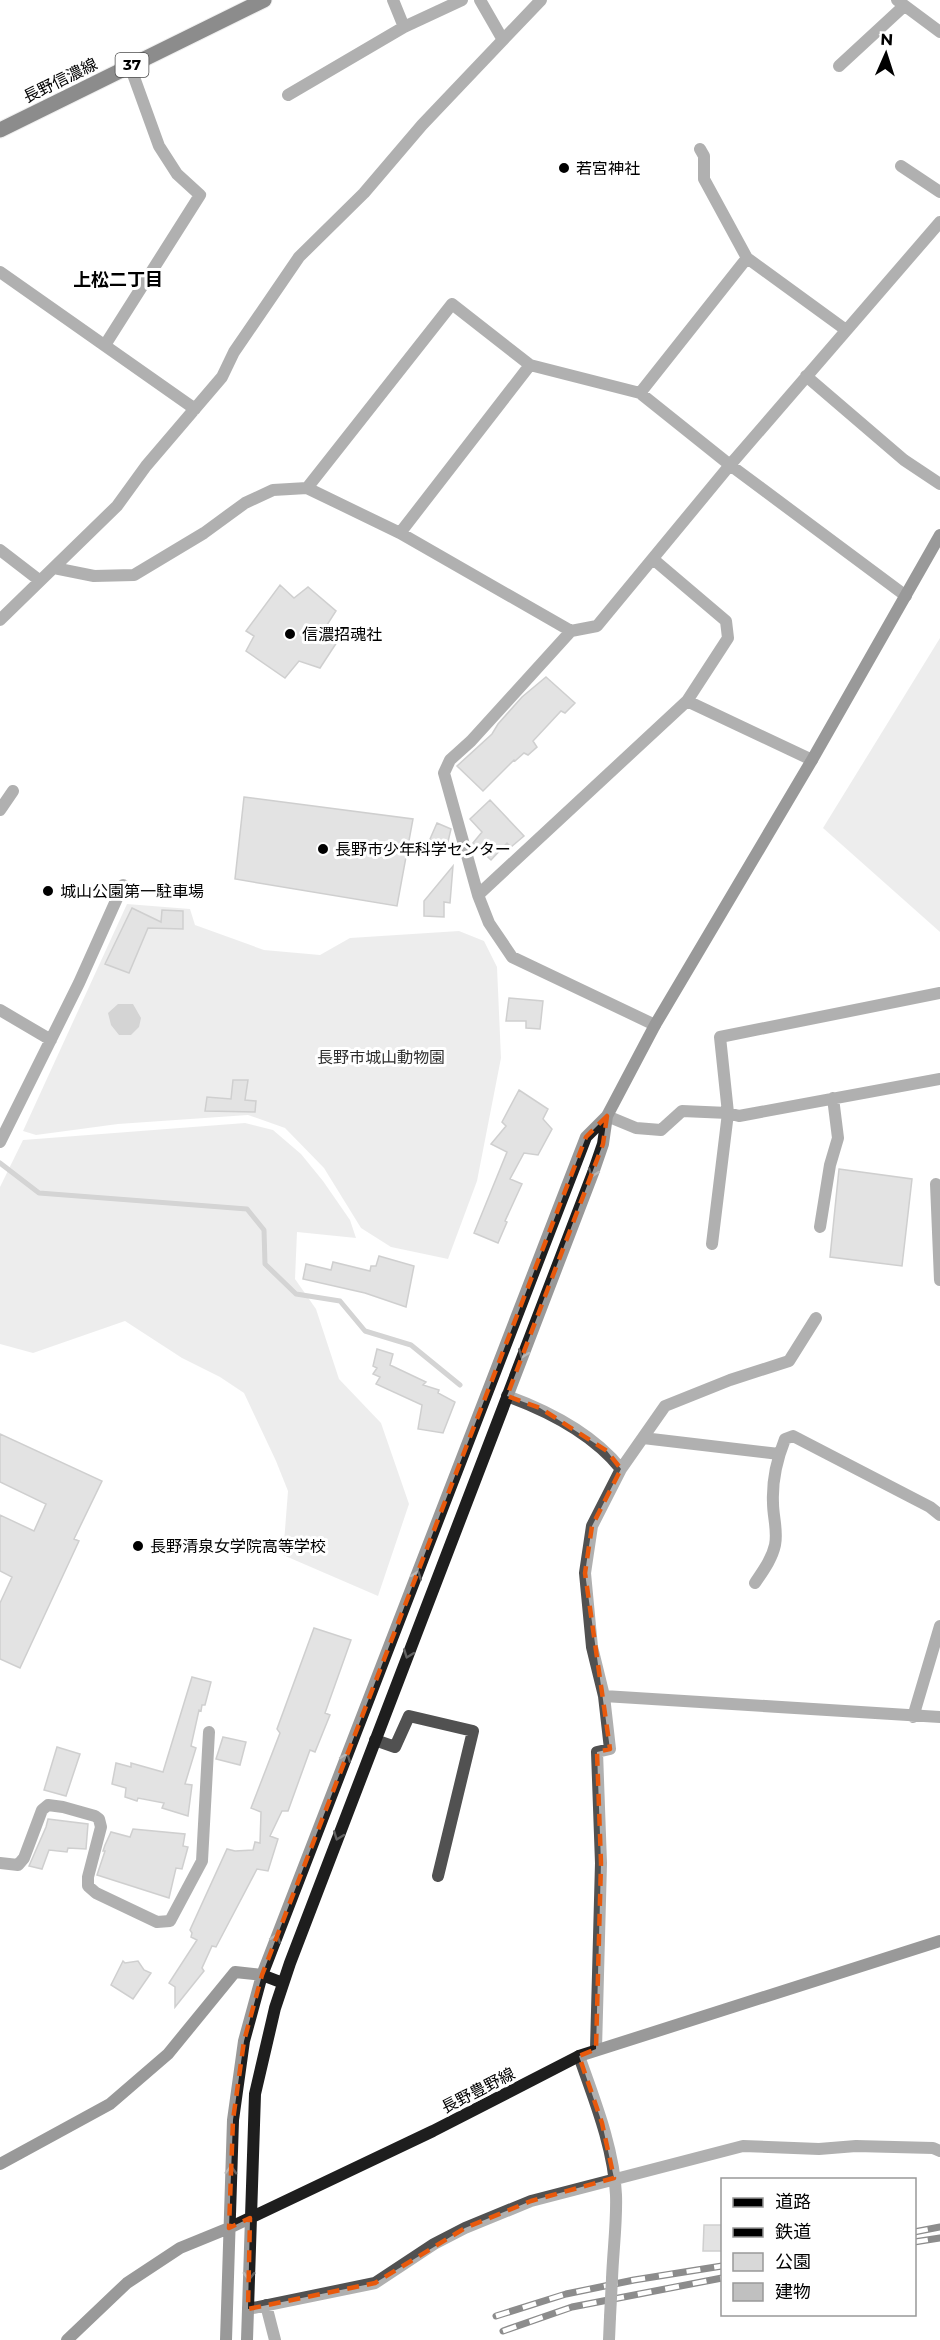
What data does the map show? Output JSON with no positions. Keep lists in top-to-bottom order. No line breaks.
{"streets":{"main road":["37","長野信濃線"],"street":["長野豊野線"]},"districts":["上松二丁目"],"parks":["長野市城山動物園"],"places":["若宮神社","信濃招魂社","長野市少年科学センター","城山公園第一駐車場","長野清泉女学院高等学校"],"legend":["道路","鉄道","公園","建物"],"north":"top"}
